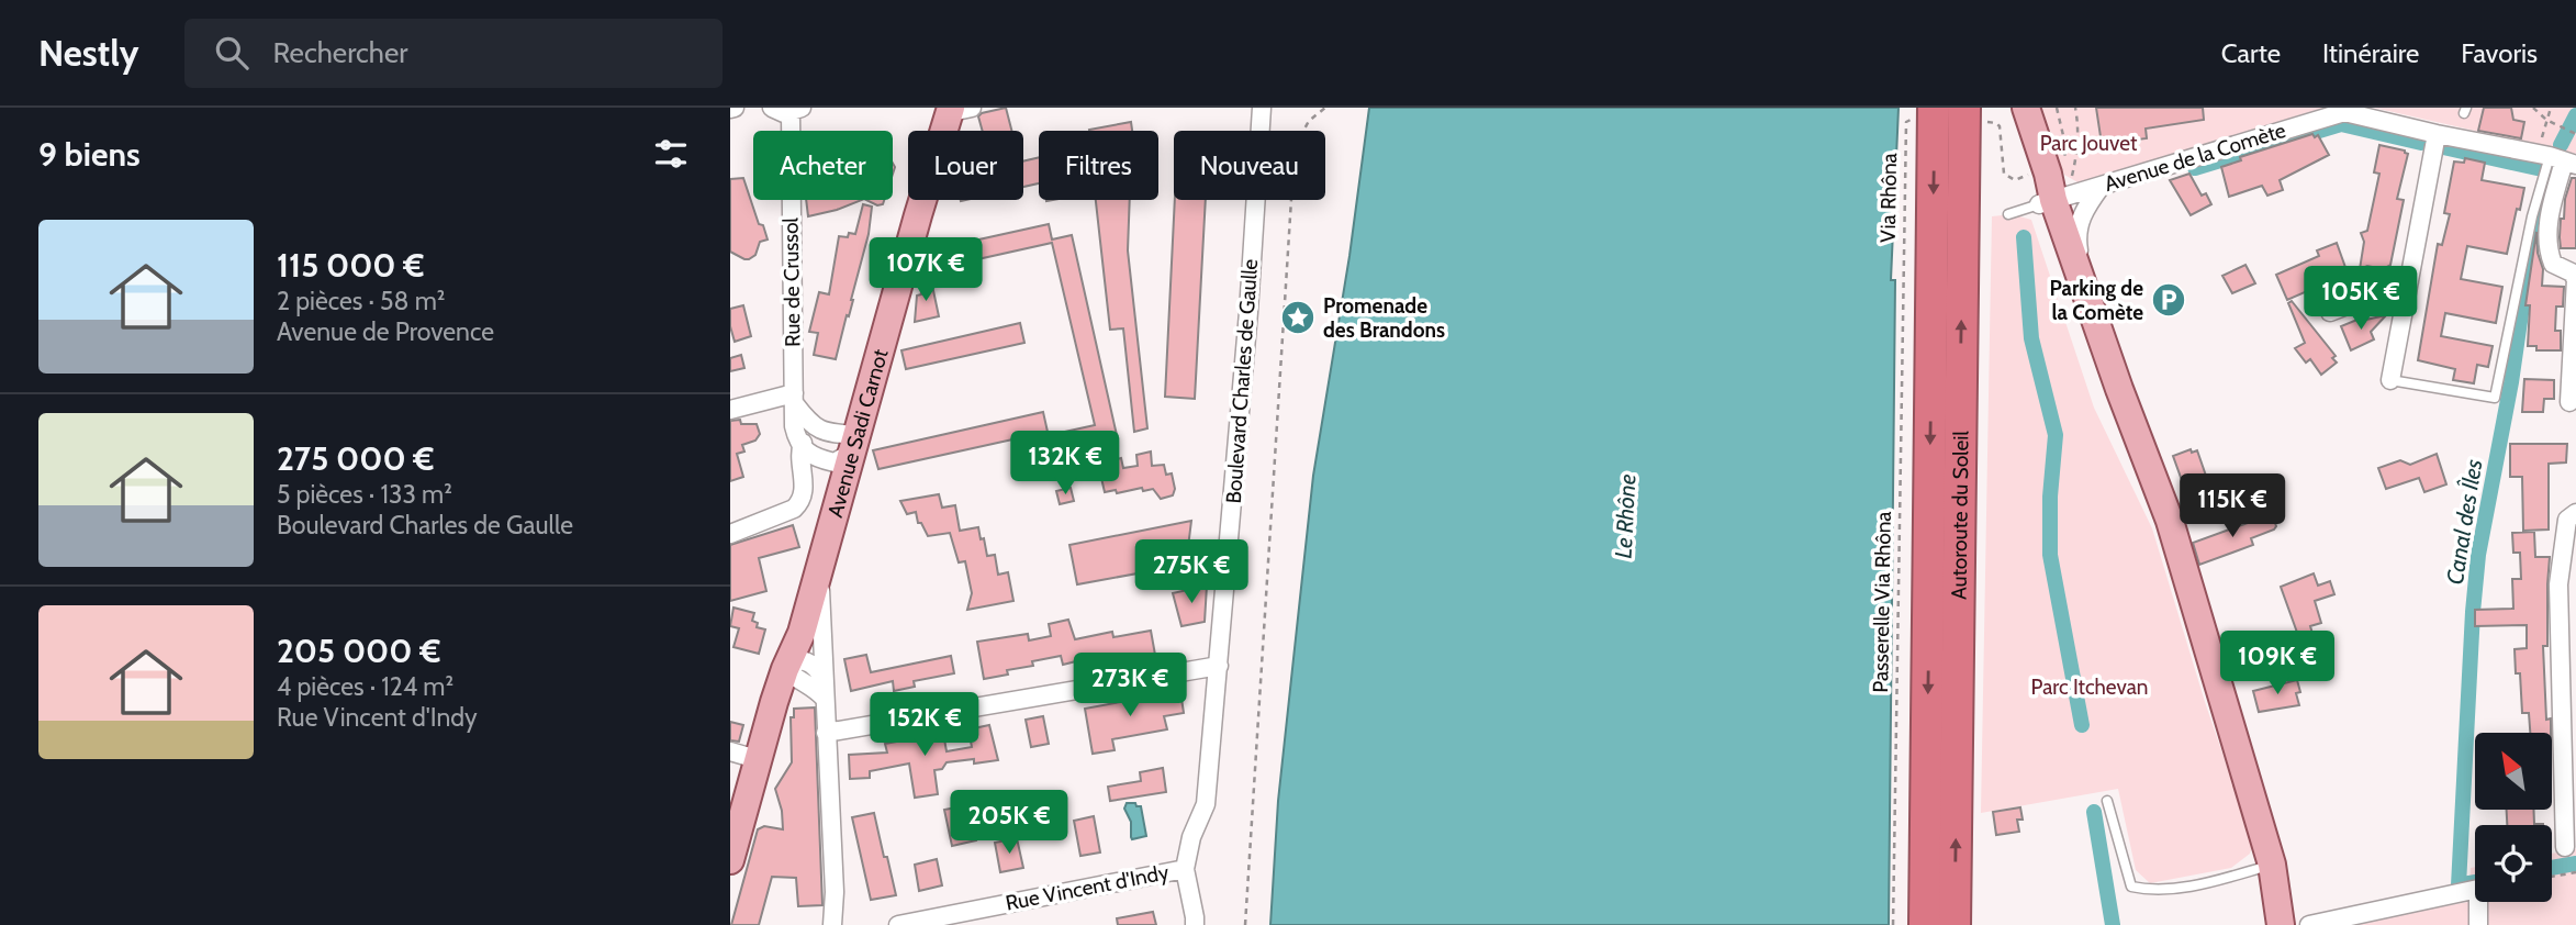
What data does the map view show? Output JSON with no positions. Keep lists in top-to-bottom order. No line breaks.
{"streets":{"highway":["Autoroute du Soleil"],"main road":["Avenue Sadi Carnot"],"street":["Avenue de la Comète","Rue de Crussol","Boulevard Charles de Gaulle","Rue Vincent d'Indy"],"path":["Via Rhôna","Passerelle Via Rhôna"]},"crossings":[["Via Rhôna","Autoroute du Soleil"],["Via Rhôna","Passerelle Via Rhôna"],["Boulevard Charles de Gaulle","Rue Vincent d'Indy"]],"water":["Le Rhône","Canal des Îles"],"parks":["Parc Jouvet","Parc Itchevan"],"places":{"parking":["Parking de la Comète"],"place":["Promenade des Brandons"]},"north":"top left","page":{"header":"Nestly","search":"Rechercher","nav":["Carte","Itinéraire","Favoris"],"heading":"9 biens","chip":["Acheter","Louer","Filtres","Nouveau"],"list":[{"name":"115 000 €","note":"2 pièces · 58 m² · Avenue de Provence"},{"name":"275 000 €","note":"5 pièces · 133 m² · Boulevard Charles de Gaulle"},{"name":"205 000 €","note":"4 pièces · 124 m² · Rue Vincent d'Indy"}],"price":["107K €","105K €","132K €","115K €","275K €","109K €","273K €","152K €","205K €"]}}
